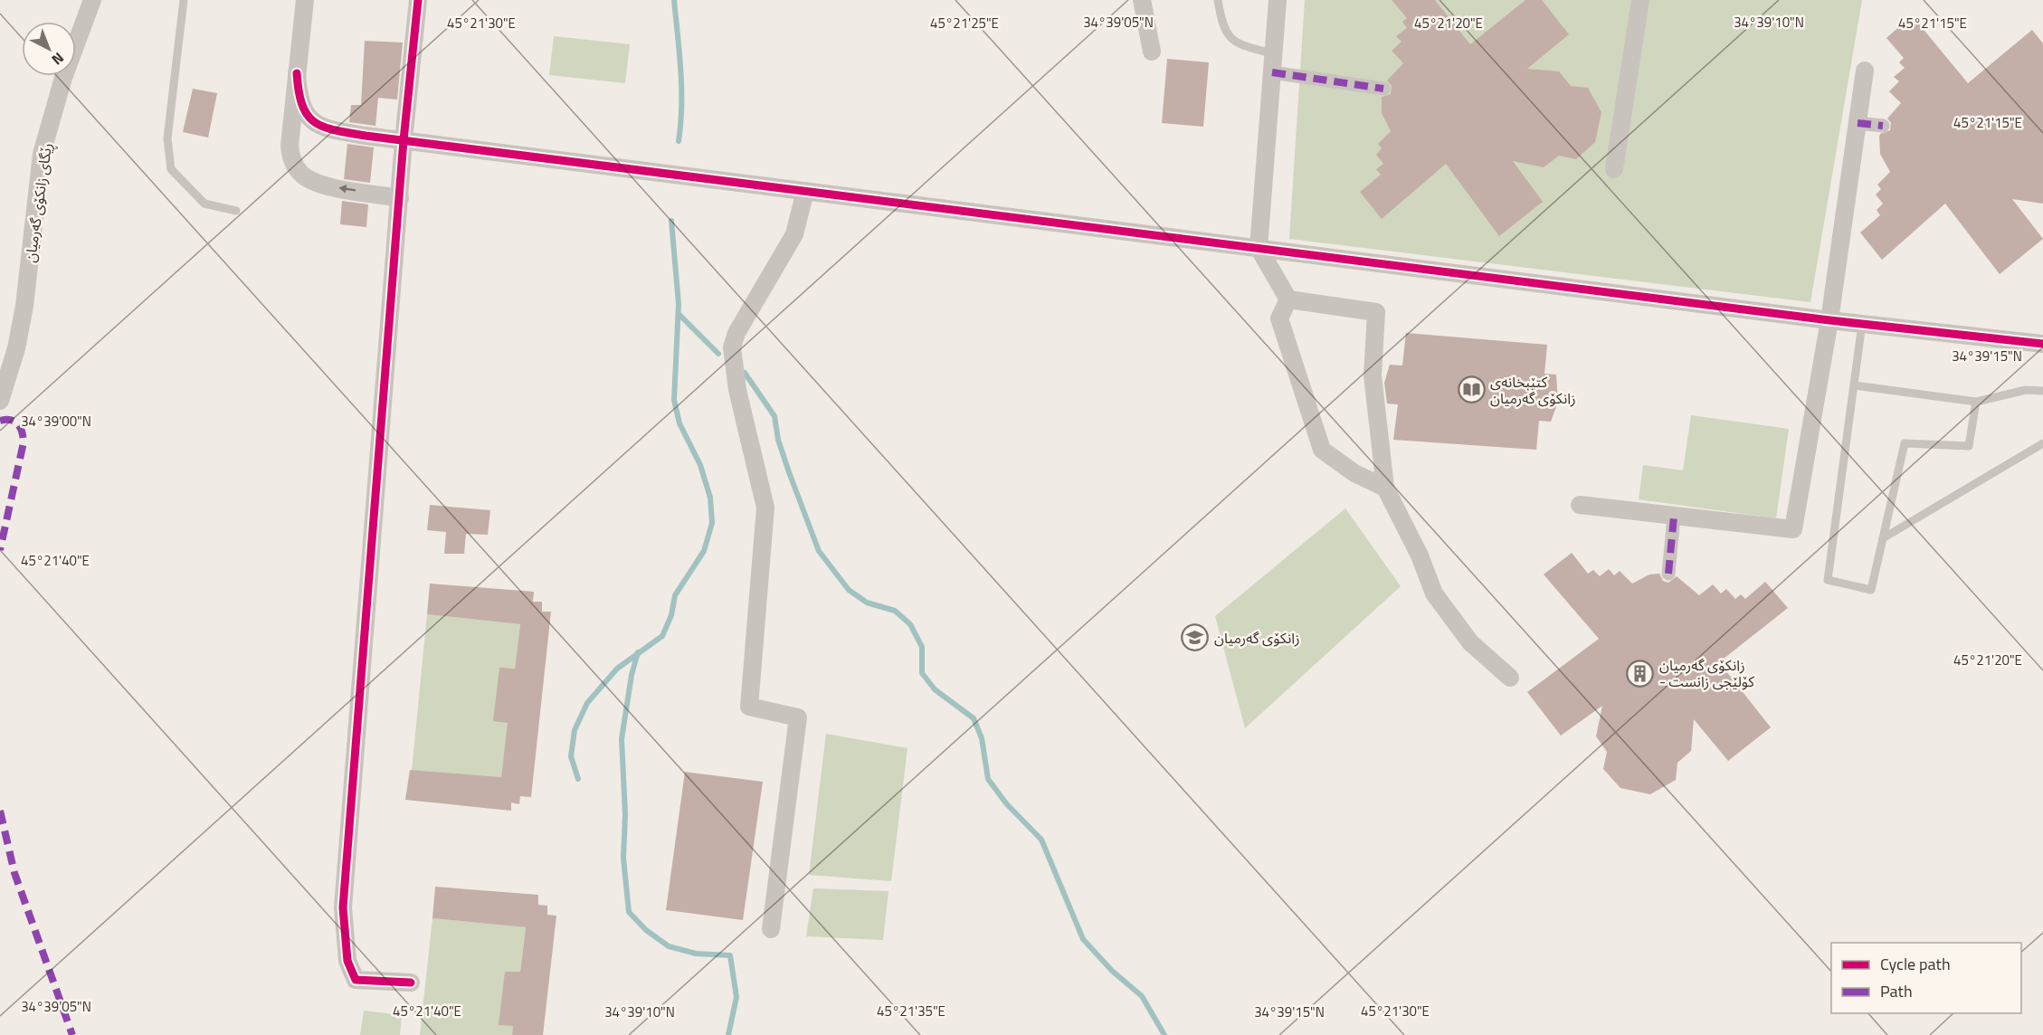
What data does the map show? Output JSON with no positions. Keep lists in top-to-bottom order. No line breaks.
{"streets":{"street":["ڕێگای زانکۆی گەرمیان"]},"places":{"library":["کتێبخانەی زانکۆی گەرمیان"],"school or university":["زانکۆی گەرمیان"],"building":["زانکۆی گەرمیان - کۆلێجی زانست"]},"legend":["Cycle path","Path"],"north":"bottom right","coordinates":["34°39'05\"N","34°39'10\"N","45°21'30\"E","45°21'25\"E","45°21'20\"E","45°21'15\"E","34°39'15\"N","34°39'00\"N","45°21'40\"E","45°21'35\"E"]}
